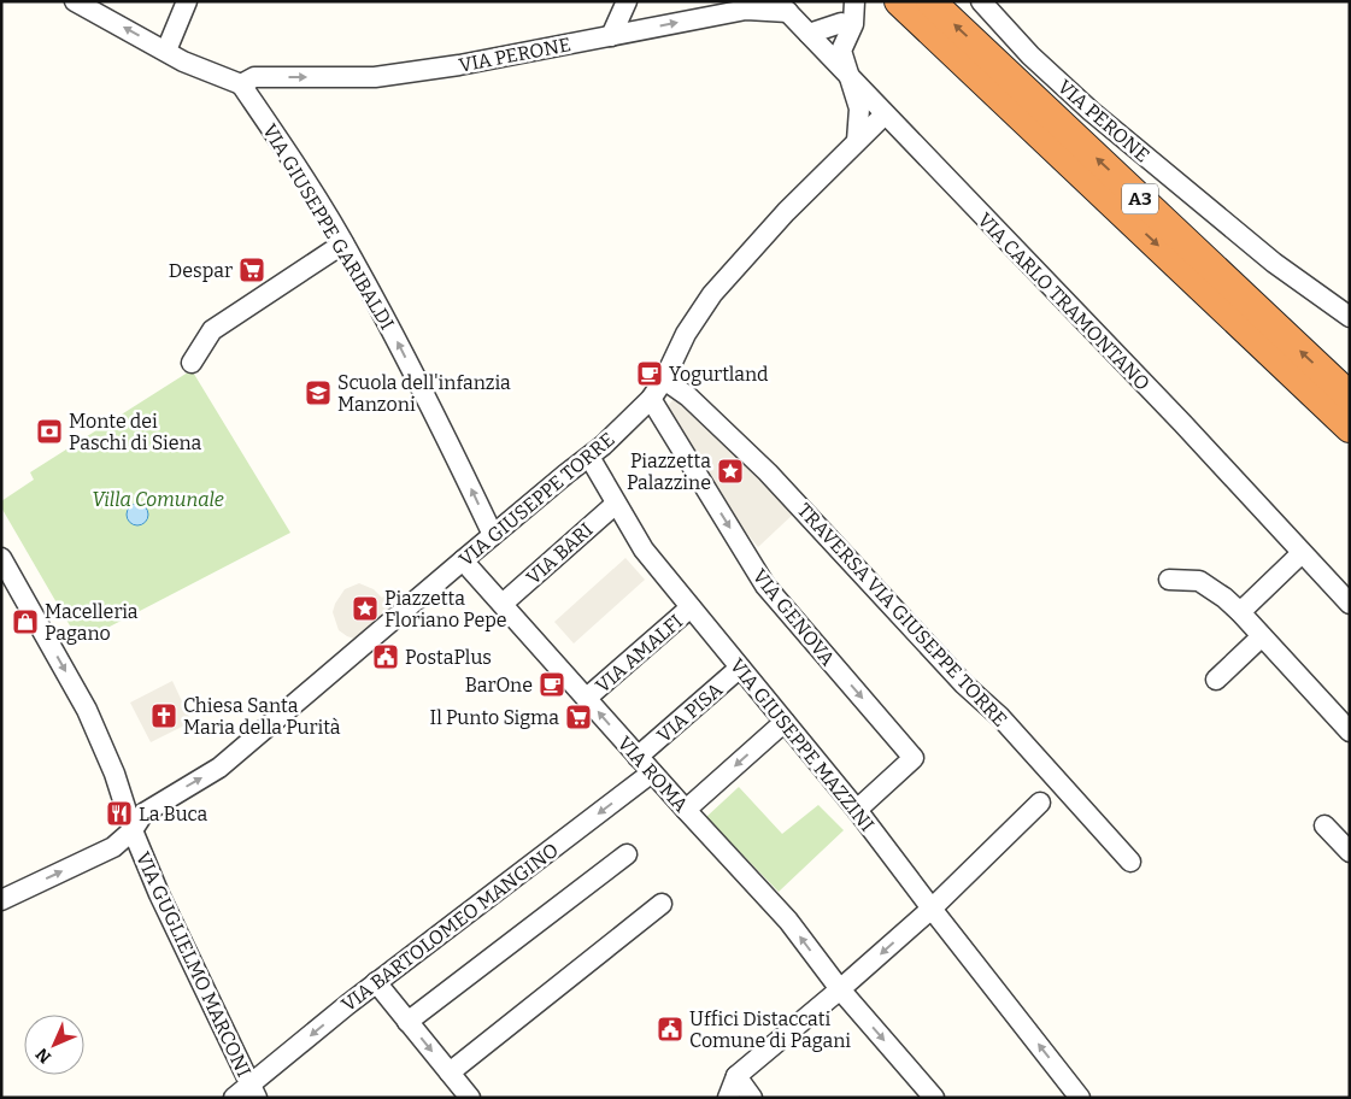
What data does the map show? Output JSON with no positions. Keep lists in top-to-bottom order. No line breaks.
{"streets":{"highway":["A3"],"street":["VIA PERONE","VIA GIUSEPPE GARIBALDI","VIA CARLO TRAMONTANO","VIA GIUSEPPE TORRE","VIA BARI","TRAVERSA VIA GIUSEPPE TORRE","VIA GENOVA","VIA AMALFI","VIA PISA","VIA GIUSEPPE MAZZINI","VIA ROMA","VIA BARTOLOMEO MANGINO","VIA GUGLIELMO MARCONI"]},"crossings":[["VIA PERONE","VIA GIUSEPPE GARIBALDI"],["VIA PERONE","VIA CARLO TRAMONTANO"],["VIA GIUSEPPE GARIBALDI","VIA GIUSEPPE TORRE"],["VIA CARLO TRAMONTANO","VIA GIUSEPPE TORRE"],["VIA GIUSEPPE TORRE","TRAVERSA VIA GIUSEPPE TORRE"],["VIA GIUSEPPE TORRE","VIA GENOVA"],["VIA GIUSEPPE TORRE","VIA GIUSEPPE MAZZINI"],["VIA GIUSEPPE TORRE","VIA ROMA"],["VIA GIUSEPPE TORRE","VIA GUGLIELMO MARCONI"],["VIA BARI","VIA GIUSEPPE MAZZINI"],["VIA BARI","VIA ROMA"],["VIA GENOVA","VIA GIUSEPPE MAZZINI"],["VIA AMALFI","VIA GIUSEPPE MAZZINI"],["VIA AMALFI","VIA ROMA"],["VIA PISA","VIA GIUSEPPE MAZZINI"],["VIA PISA","VIA ROMA"],["VIA ROMA","VIA BARTOLOMEO MANGINO"],["VIA BARTOLOMEO MANGINO","VIA GUGLIELMO MARCONI"]],"one_way":["VIA PERONE","VIA GIUSEPPE GARIBALDI","VIA GIUSEPPE TORRE","VIA GENOVA","VIA GUGLIELMO MARCONI"],"parks":["Villa Comunale"],"places":{"supermarket":["Despar","Il Punto Sigma"],"cafe":["Yogurtland","BarOne"],"school or university":["Scuola dell'infanzia Manzoni"],"bank":["Monte dei Paschi di Siena"],"place":["Piazzetta Palazzine","Piazzetta Floriano Pepe"],"shop":["Macelleria Pagano"],"public building":["PostaPlus","Uffici Distaccati Comune di Pagani"],"church":["Chiesa Santa Maria della Purità"],"restaurant":["La Buca"]},"north":"bottom left"}
